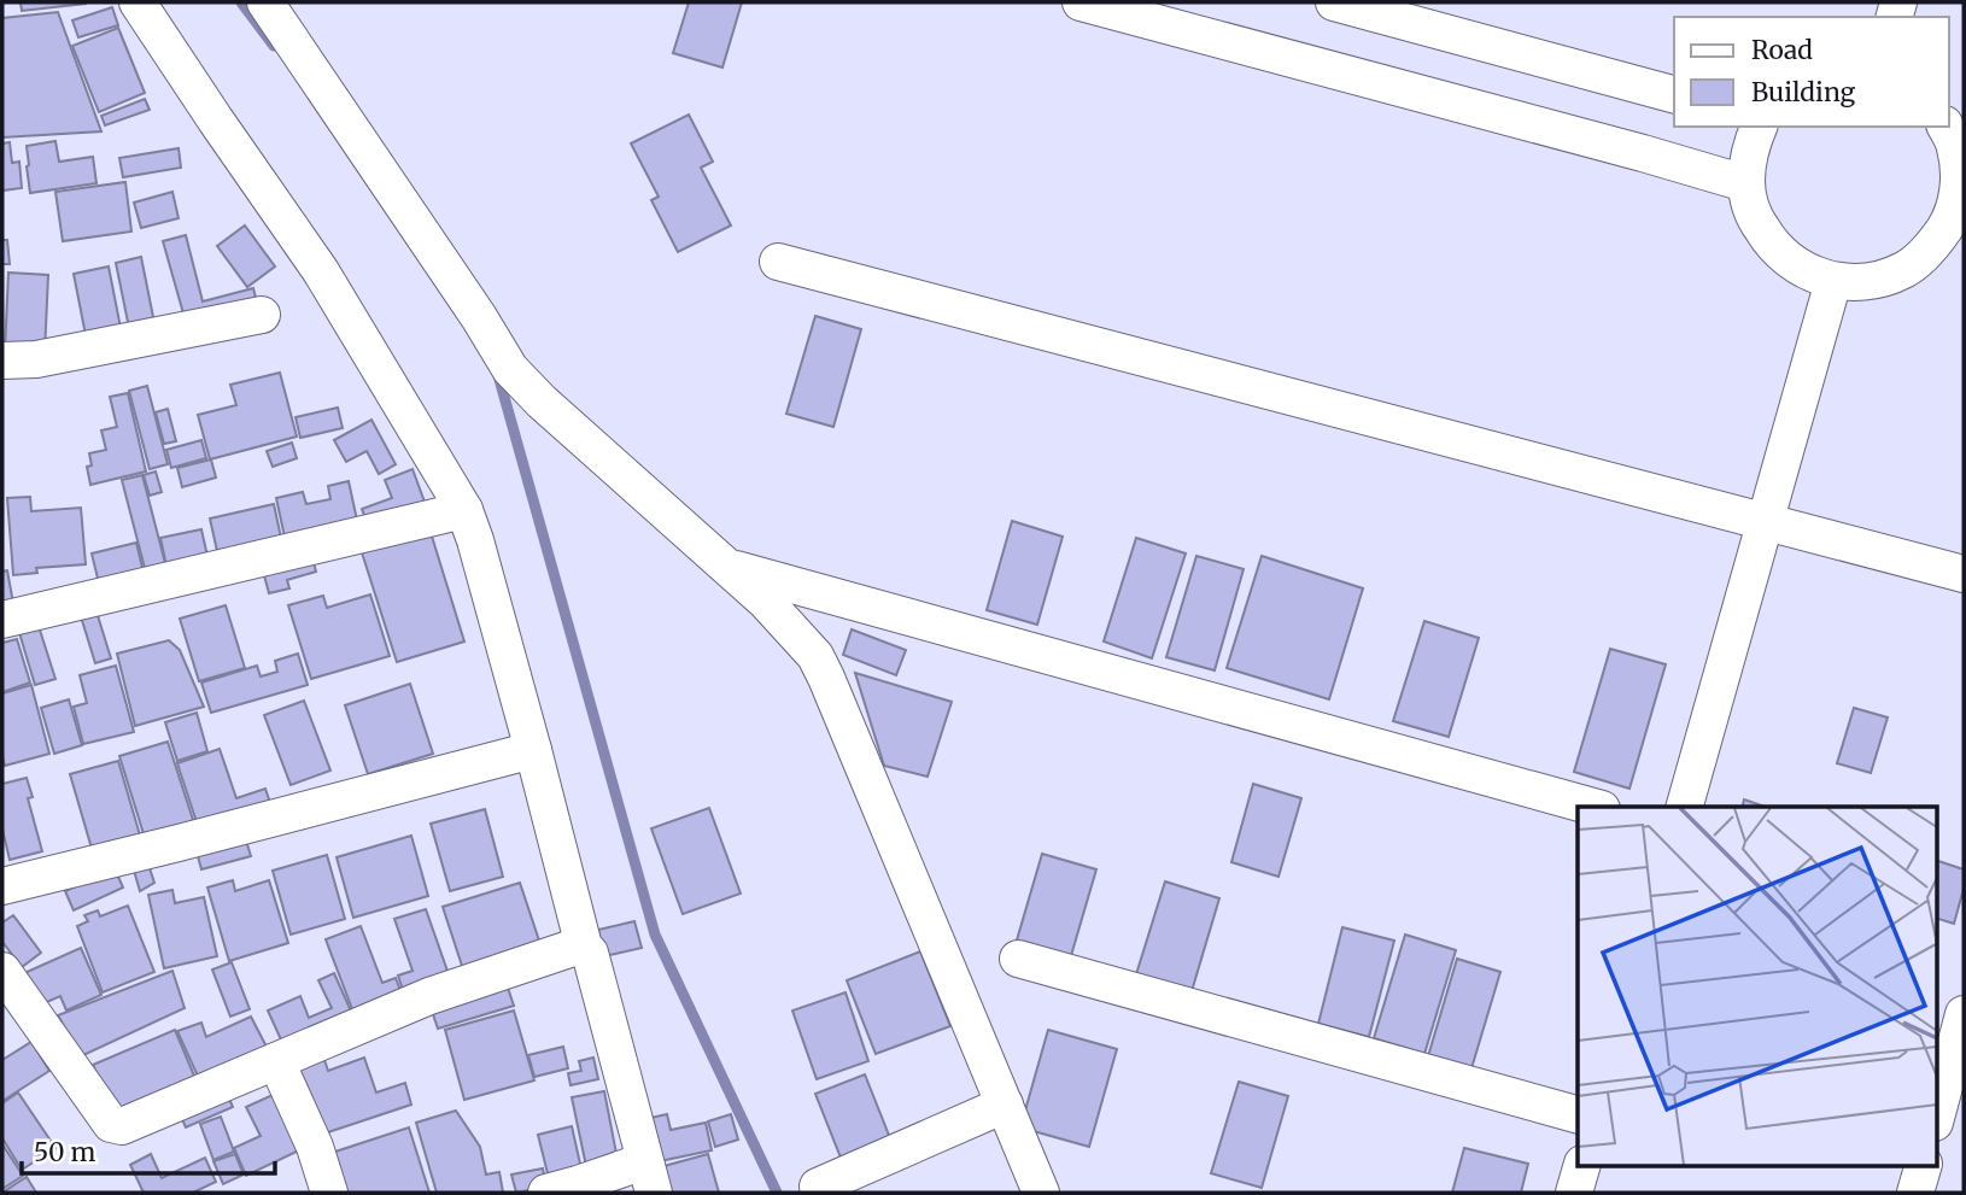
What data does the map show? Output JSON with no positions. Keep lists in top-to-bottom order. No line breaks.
{"legend":["Road","Building"],"scale_bar":"50 m"}
